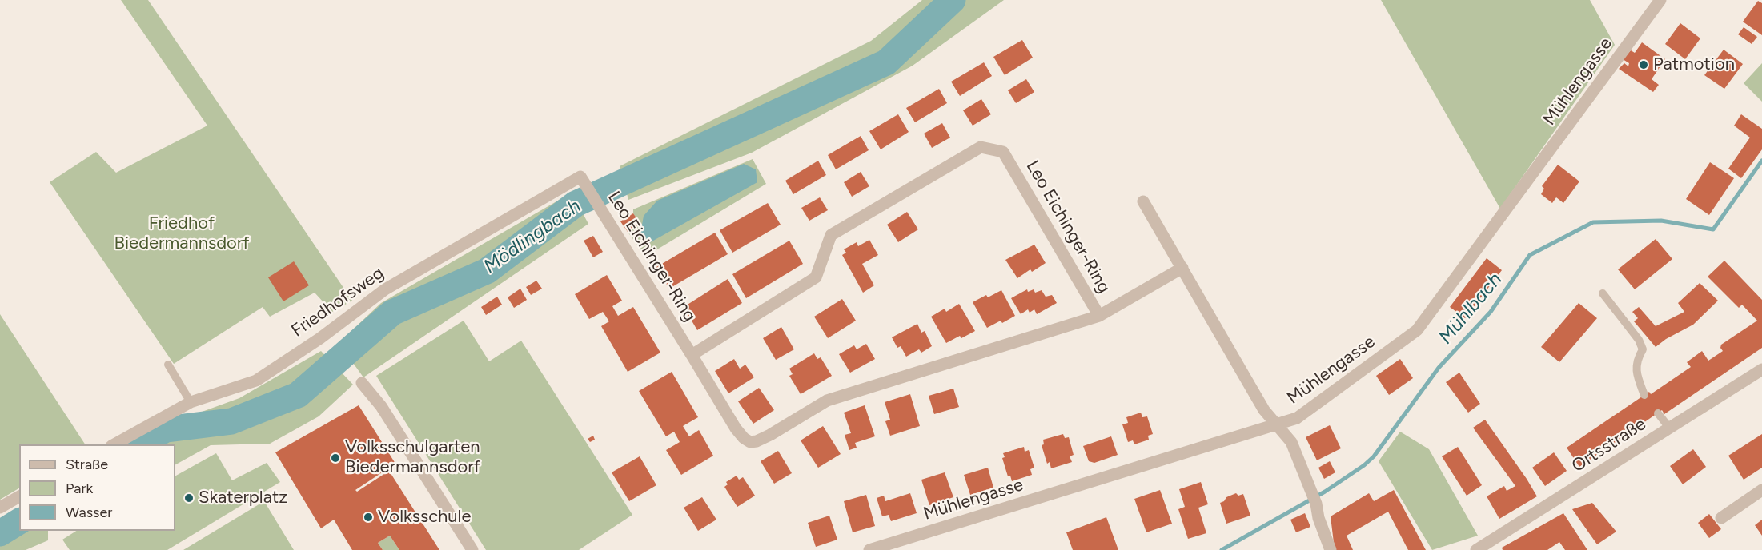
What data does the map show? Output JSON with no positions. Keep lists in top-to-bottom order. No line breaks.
{"streets":{"street":["Mühlengasse","Leo Eichinger-Ring","Friedhofsweg","Ortsstraße"]},"crossings":[["Leo Eichinger-Ring","Friedhofsweg"]],"water":["Mödlingbach","Mühlbach"],"parks":["Friedhof Biedermannsdorf"],"places":["Patmotion","Volksschulgarten Biedermannsdorf","Skaterplatz","Volksschule"],"legend":["Straße","Park","Wasser"]}
